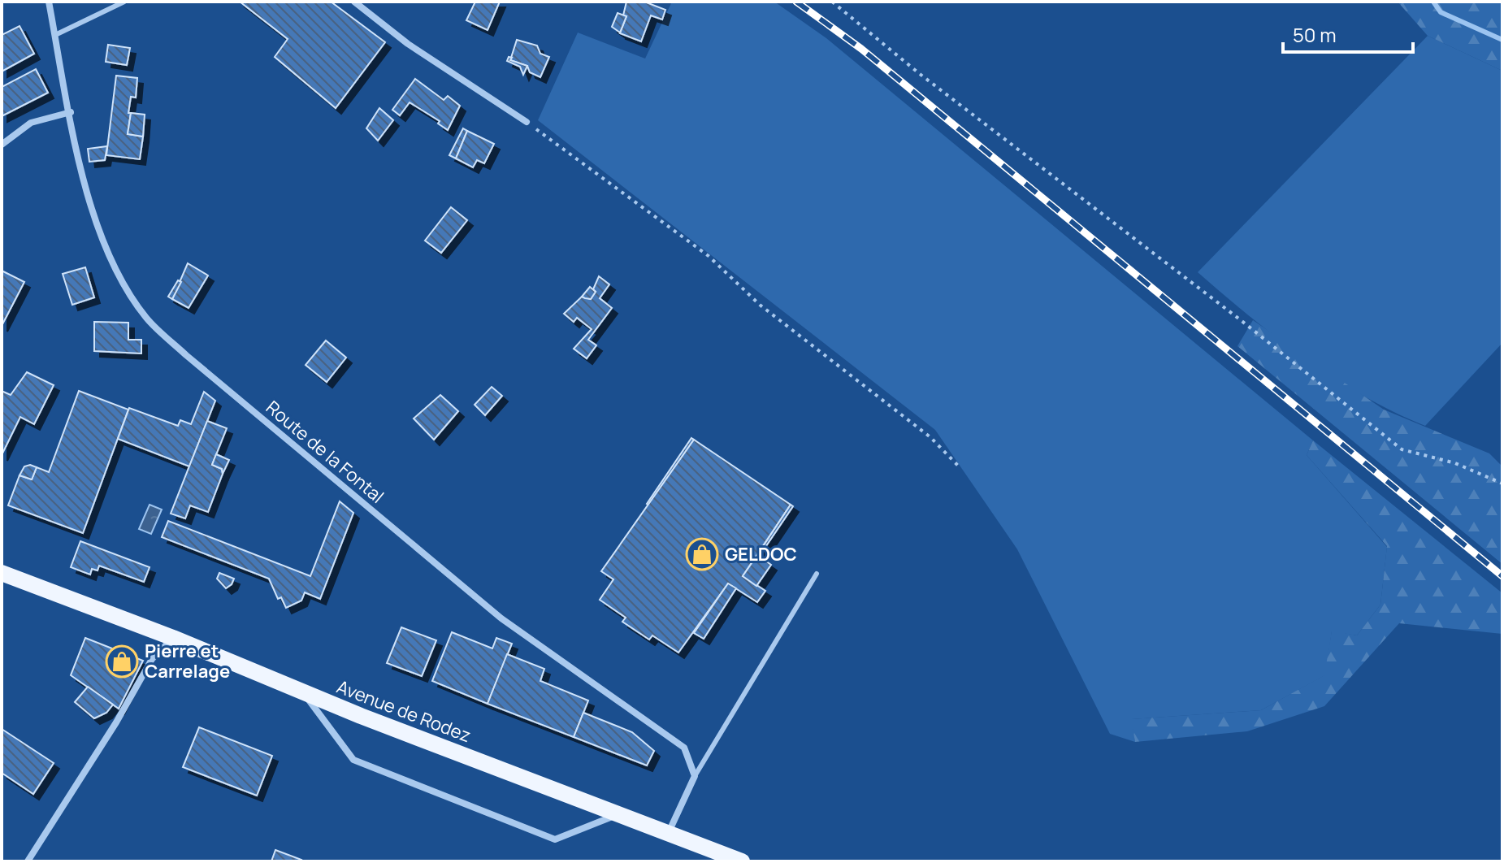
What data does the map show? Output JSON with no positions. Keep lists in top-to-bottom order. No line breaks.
{"streets":{"main road":["Avenue de Rodez"],"street":["Route de la Fontal"]},"places":{"shop":["GELDOC","Pierre et Carrelage"]},"scale_bar":"50 m"}
